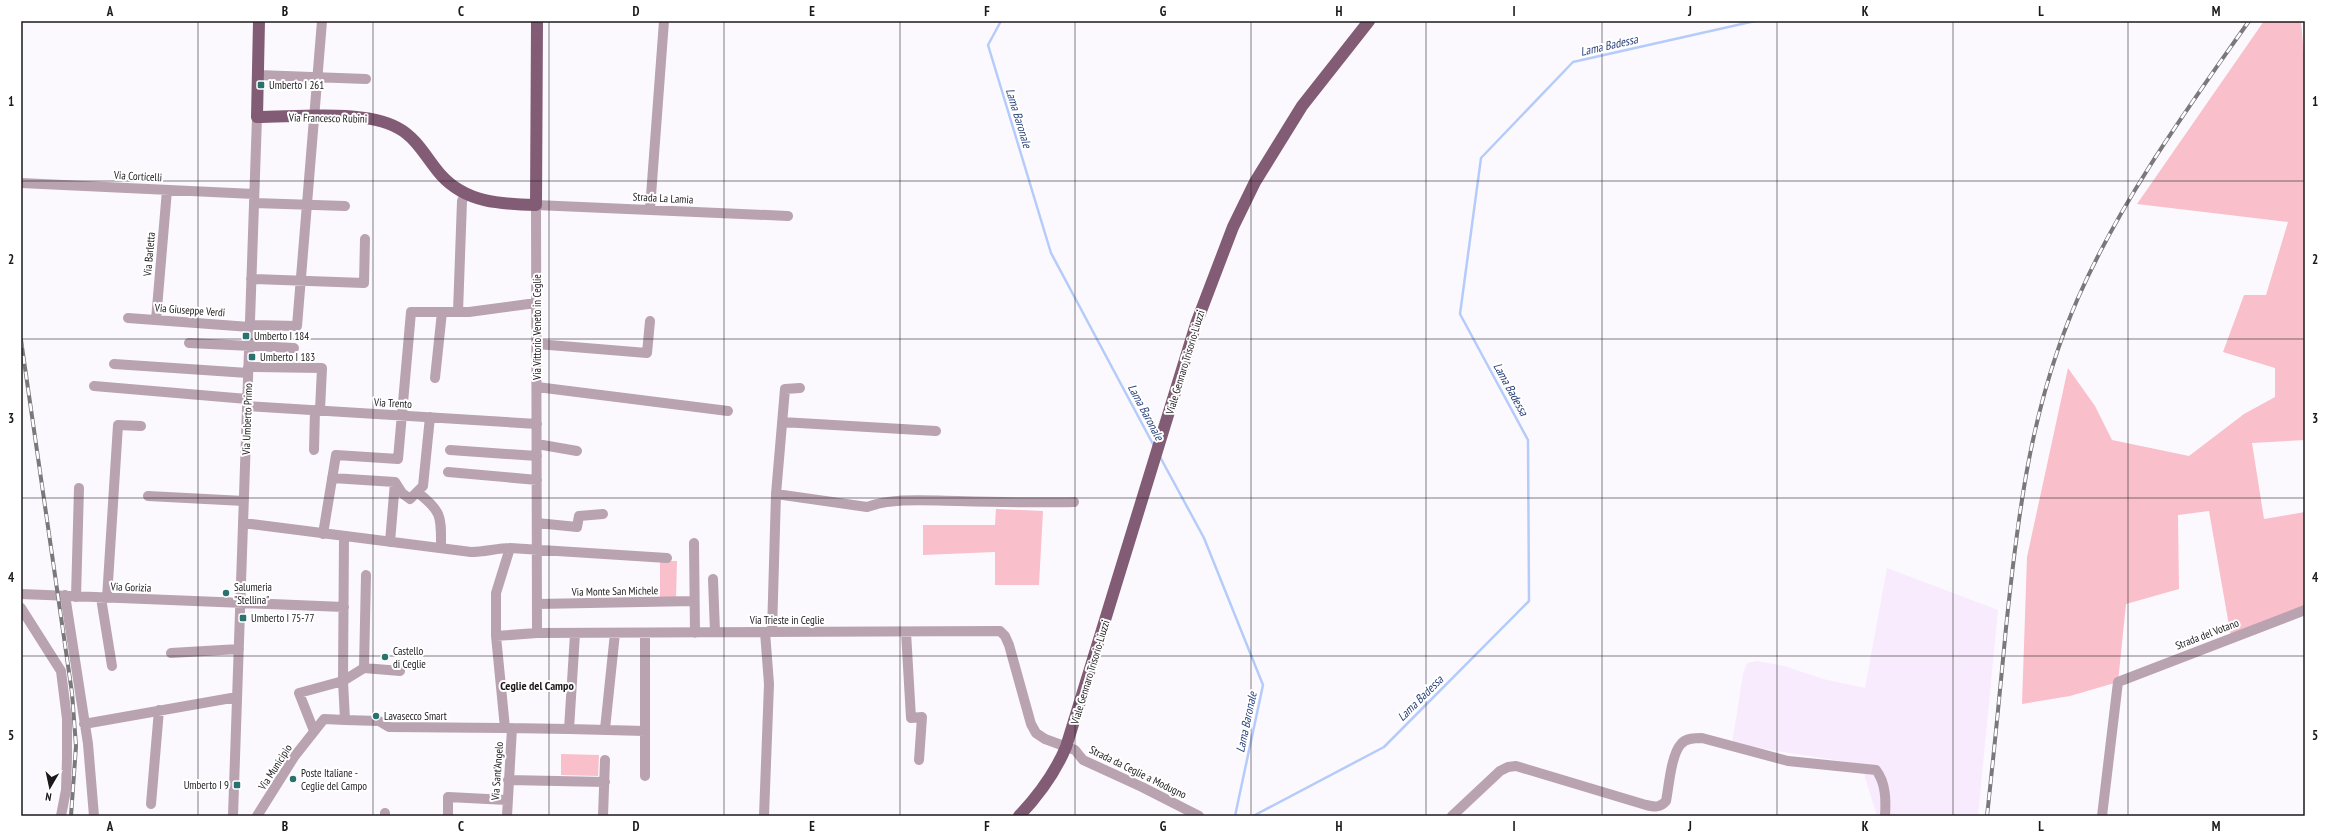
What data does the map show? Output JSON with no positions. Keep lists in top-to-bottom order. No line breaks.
{"streets":{"main road":["Via Francesco Rubini","Via Vittorio Veneto in Ceglie","Viale Gennaro Trisorio-Liuzzi","Via Umberto Primo"],"street":["Via Corticelli","Strada La Lamia","Via Barletta","Via Giuseppe Verdi","Via Trento","Via Gorizia","Via Monte San Michele","Via Trieste in Ceglie","Strada del Votano","Via Municipio","Via Sant'Angelo","Strada da Ceglie a Modugno"]},"crossings":[["Via Francesco Rubini","Strada La Lamia"],["Via Francesco Rubini","Via Vittorio Veneto in Ceglie"],["Via Francesco Rubini","Via Umberto Primo"],["Via Corticelli","Via Barletta"],["Via Corticelli","Via Umberto Primo"],["Strada La Lamia","Via Vittorio Veneto in Ceglie"],["Via Barletta","Via Giuseppe Verdi"],["Via Giuseppe Verdi","Via Umberto Primo"],["Via Vittorio Veneto in Ceglie","Via Trento"],["Via Vittorio Veneto in Ceglie","Via Monte San Michele"],["Via Vittorio Veneto in Ceglie","Via Trieste in Ceglie"],["Viale Gennaro Trisorio-Liuzzi","Strada da Ceglie a Modugno"],["Via Trento","Via Umberto Primo"],["Via Umberto Primo","Via Gorizia"],["Via Trieste in Ceglie","Via Sant'Angelo"],["Via Trieste in Ceglie","Strada da Ceglie a Modugno"]],"districts":["Ceglie del Campo"],"water":["Lama Badessa","Lama Baronale"],"places":{"transit":["Umberto I 261","Umberto I 184","Umberto I 183","Umberto I 75-77","Umberto I 9"],"other":["Salumeria \"Stellina\"","Castello di Ceglie","Lavasecco Smart","Poste Italiane - Ceglie del Campo"]},"north":"bottom","grid":{"columns":["A","B","C","D","E","F","G","H","I","J","K","L","M"],"rows":["1","2","3","4","5"]}}
